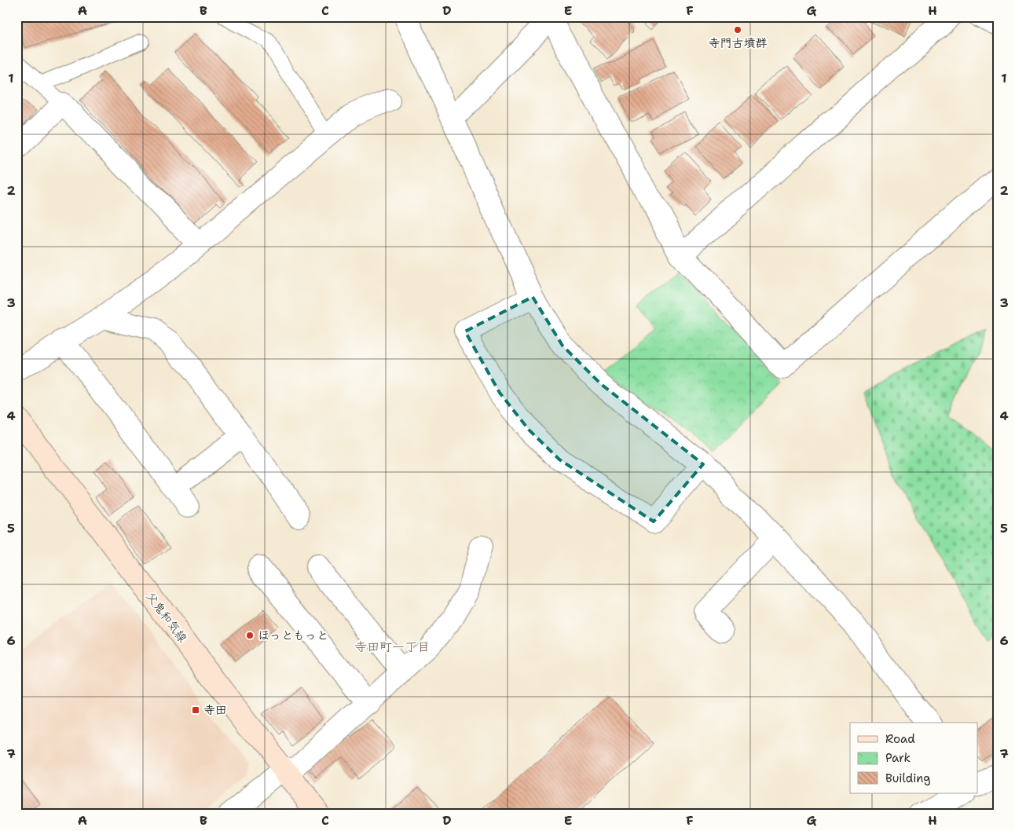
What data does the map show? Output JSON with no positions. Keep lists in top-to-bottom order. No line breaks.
{"streets":{"main road":["父鬼和気線"]},"districts":["寺田町一丁目"],"places":{"other":["寺門古墳群","ほっともっと"],"transit":["寺田"]},"legend":["Road","Park","Building"],"grid":{"columns":["A","B","C","D","E","F","G","H"],"rows":["1","2","3","4","5","6","7"]}}
